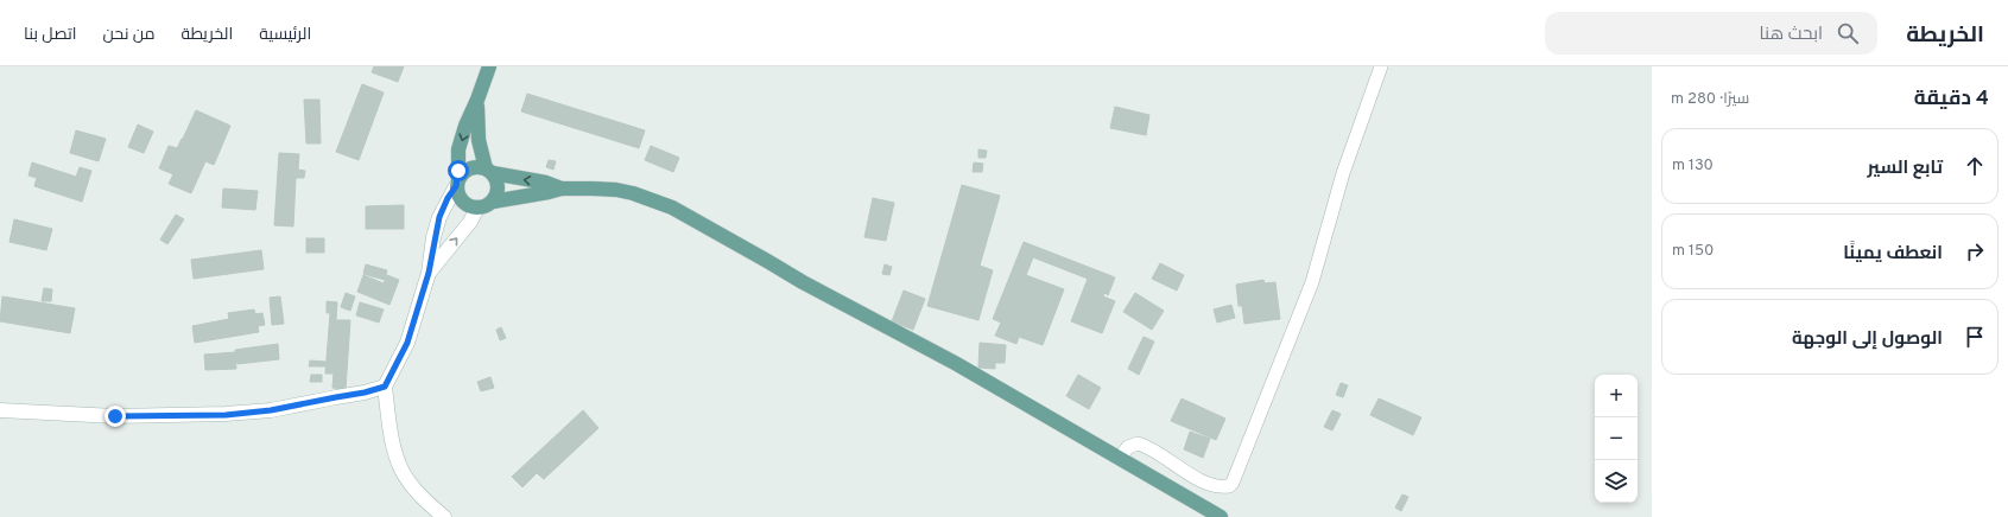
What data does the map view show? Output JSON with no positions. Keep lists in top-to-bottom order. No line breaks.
{"page":{"header":"الخريطة","search":"ابحث هنا","nav":["الرئيسية","الخريطة","من نحن","اتصل بنا"],"heading":["4 دقيقة","سيرًا · 280 m"],"list":[["تابع السير","130 m"],["انعطف يمينًا","150 m"],"الوصول إلى الوجهة"],"map_buttons":["+","−"]}}
